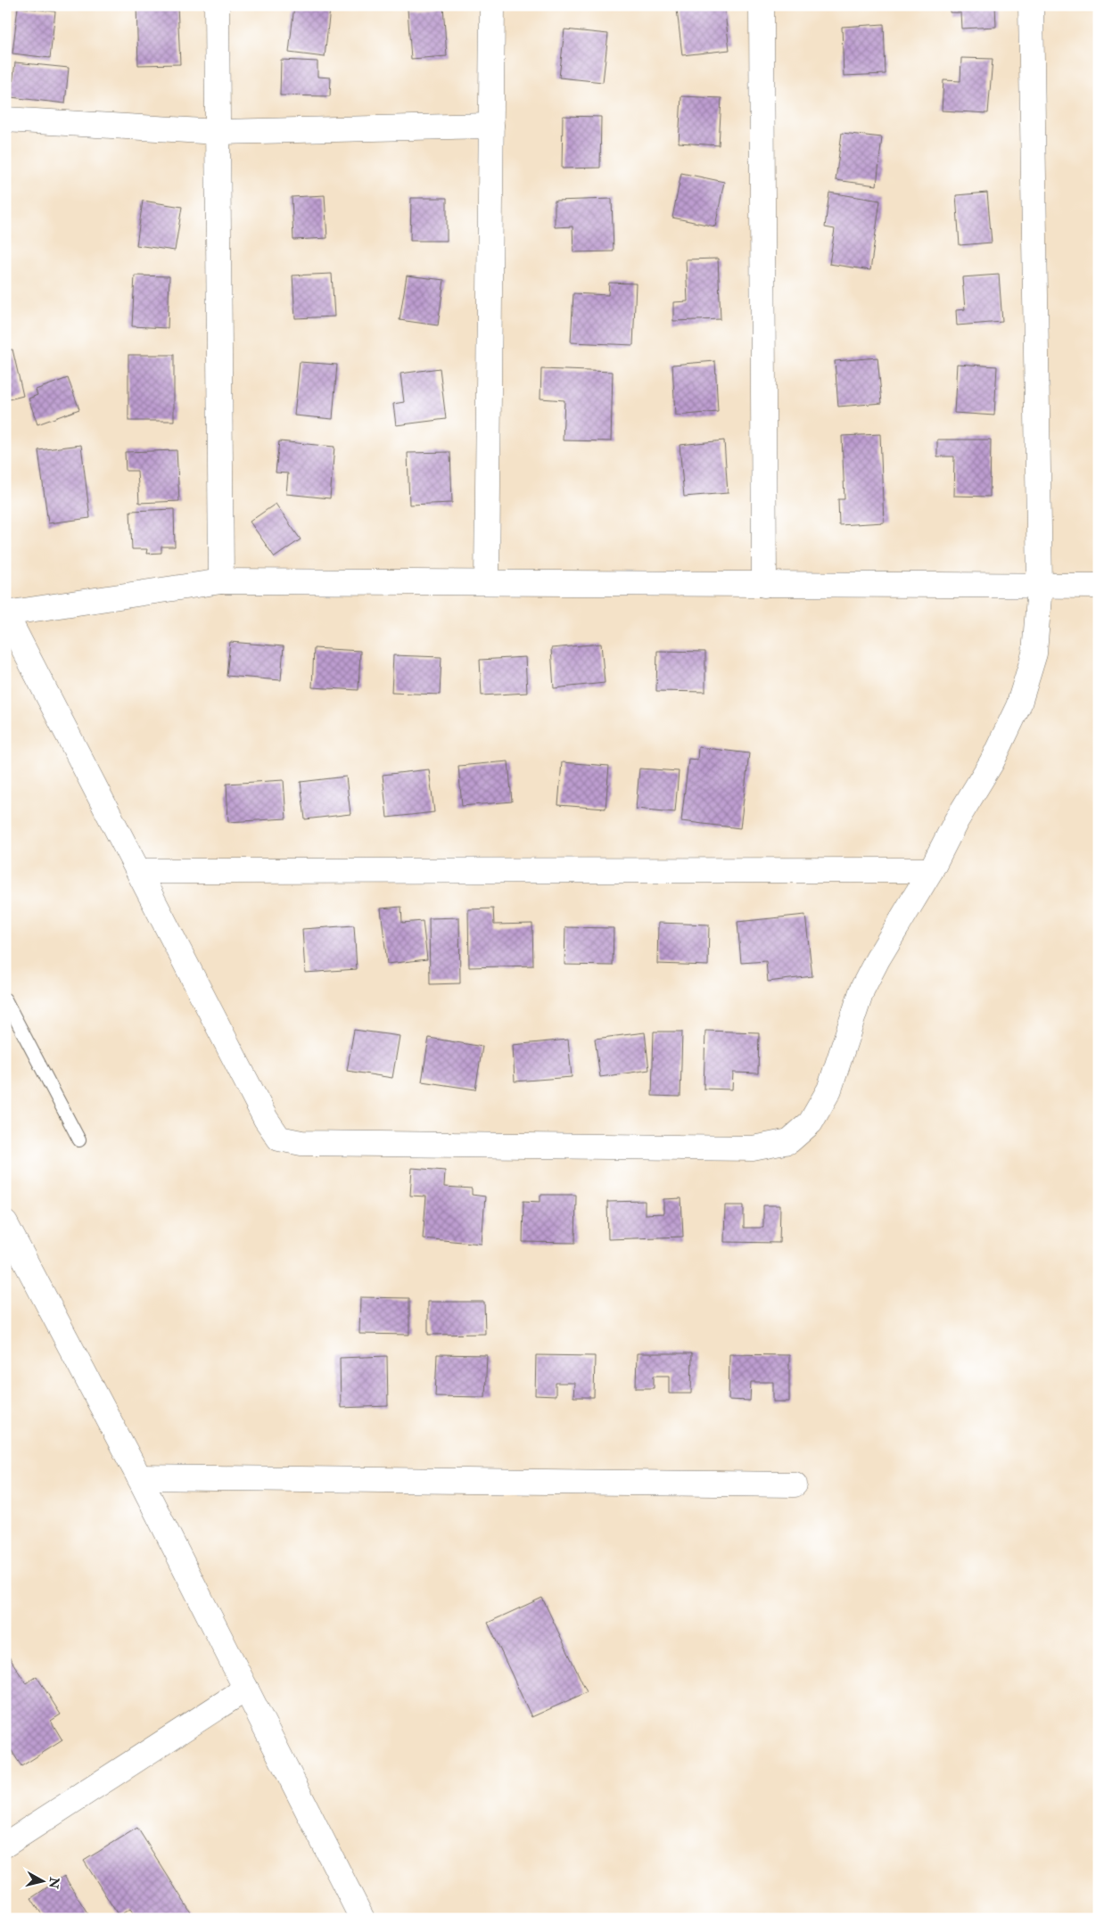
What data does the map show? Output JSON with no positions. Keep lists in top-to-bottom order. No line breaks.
{"north":"right"}
